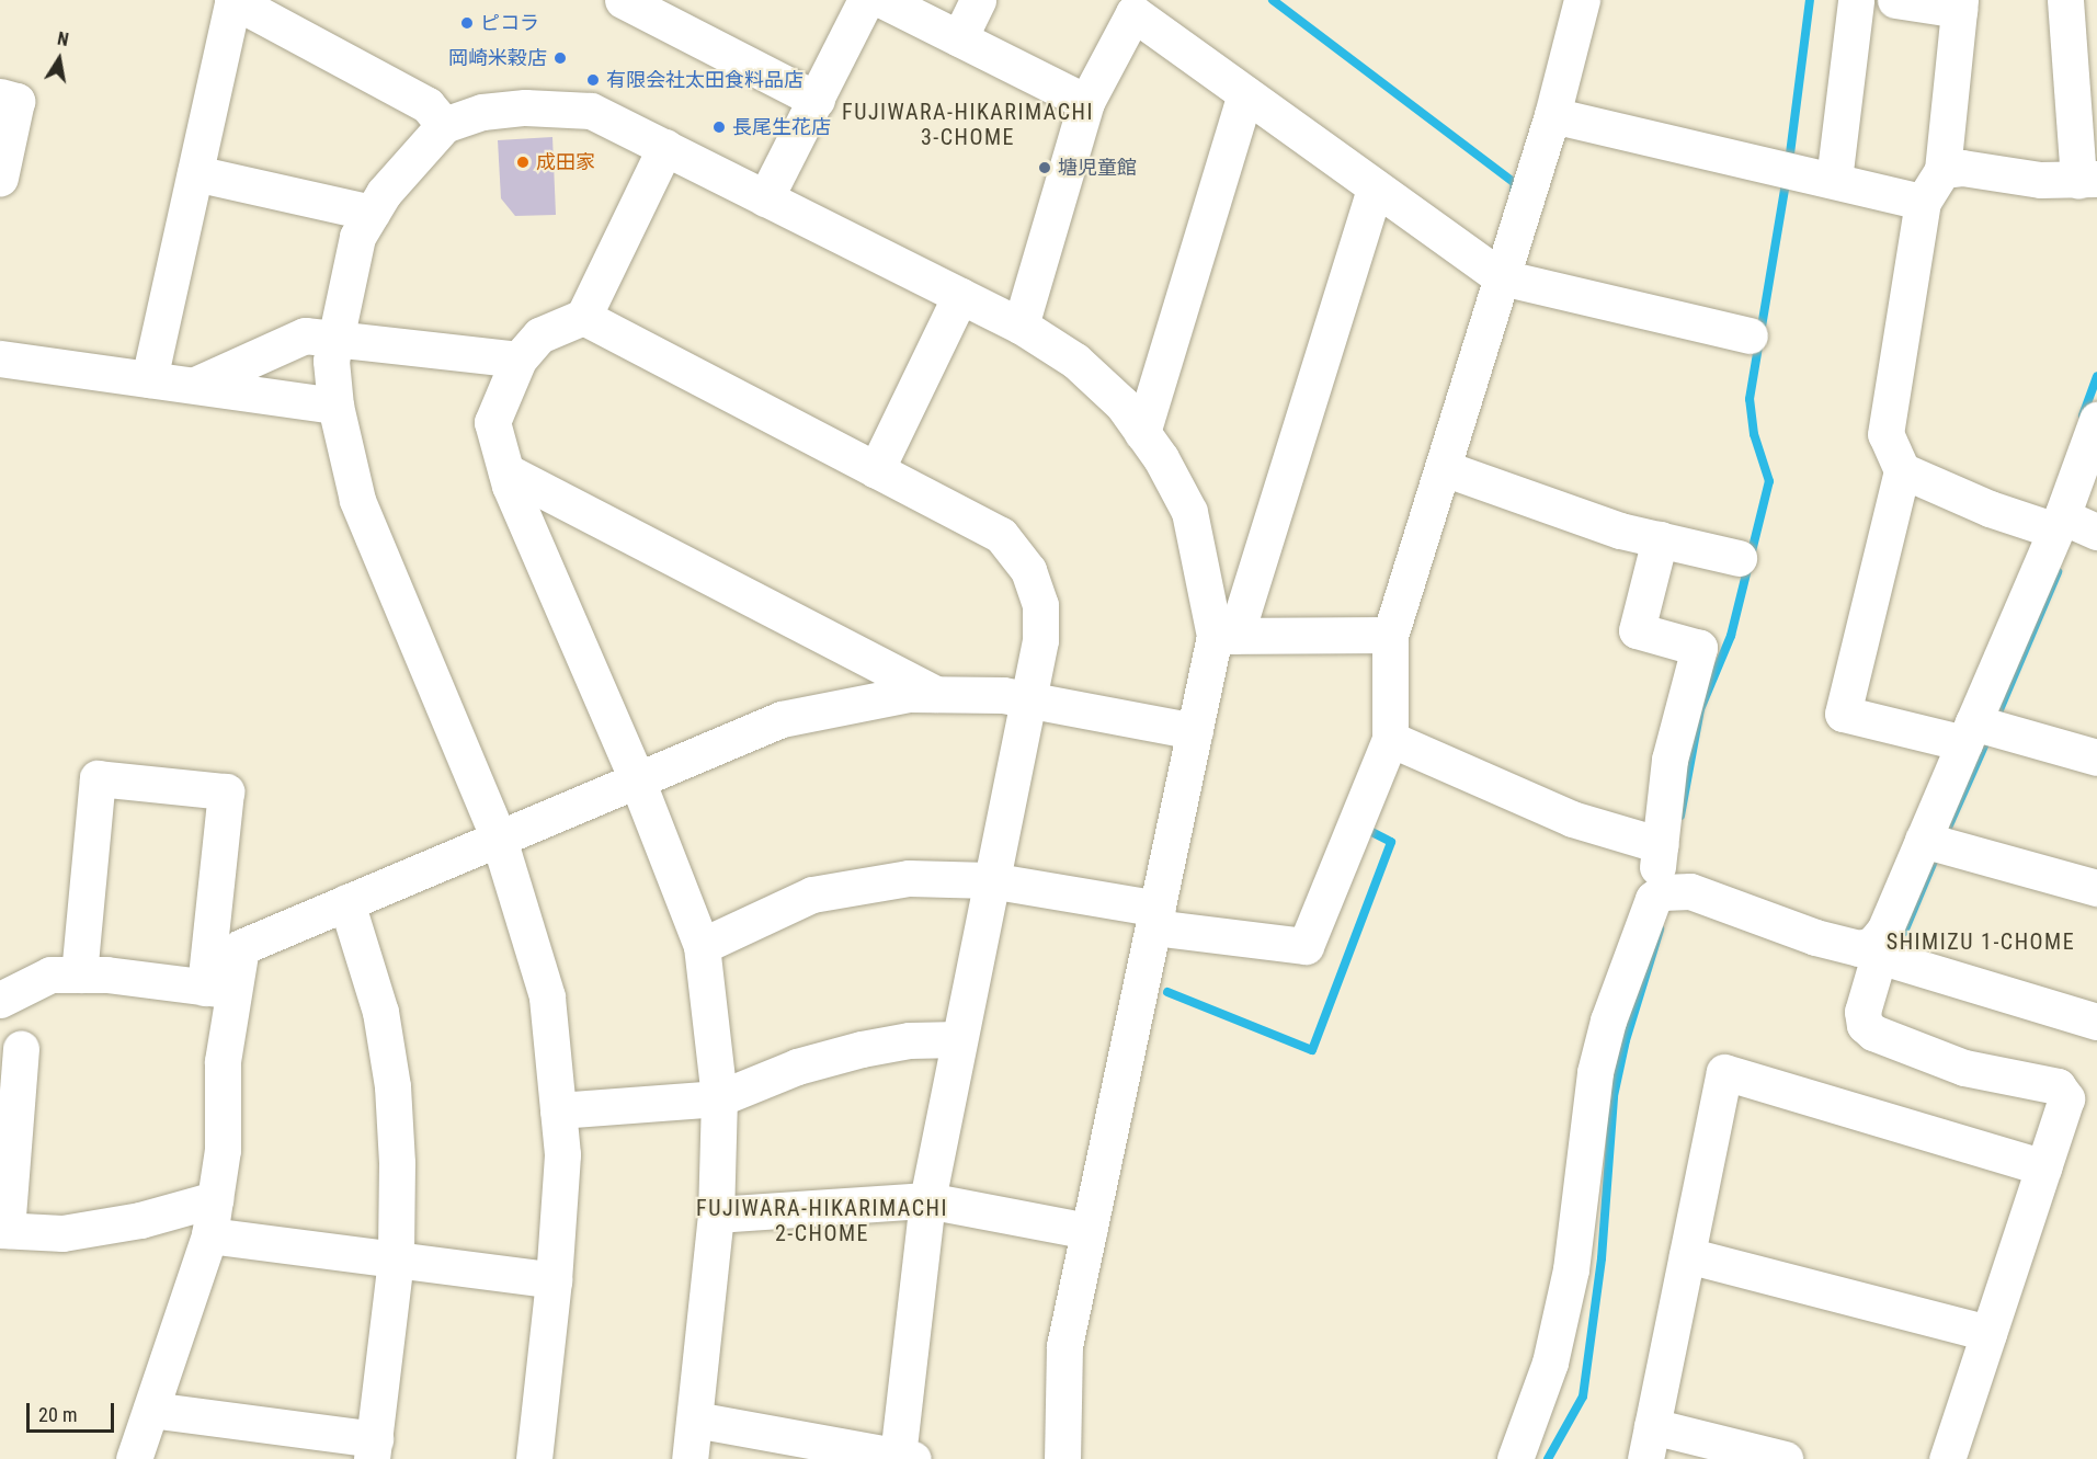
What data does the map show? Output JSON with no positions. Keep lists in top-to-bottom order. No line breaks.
{"districts":["FUJIWARA-HIKARIMACHI 3-CHOME","SHIMIZU 1-CHOME","FUJIWARA-HIKARIMACHI 2-CHOME"],"places":["ピコラ","岡崎米穀店","有限会社太田食料品店","長尾生花店","成田家","塘児童館"],"scale_bar":"20 m","north":"top"}
